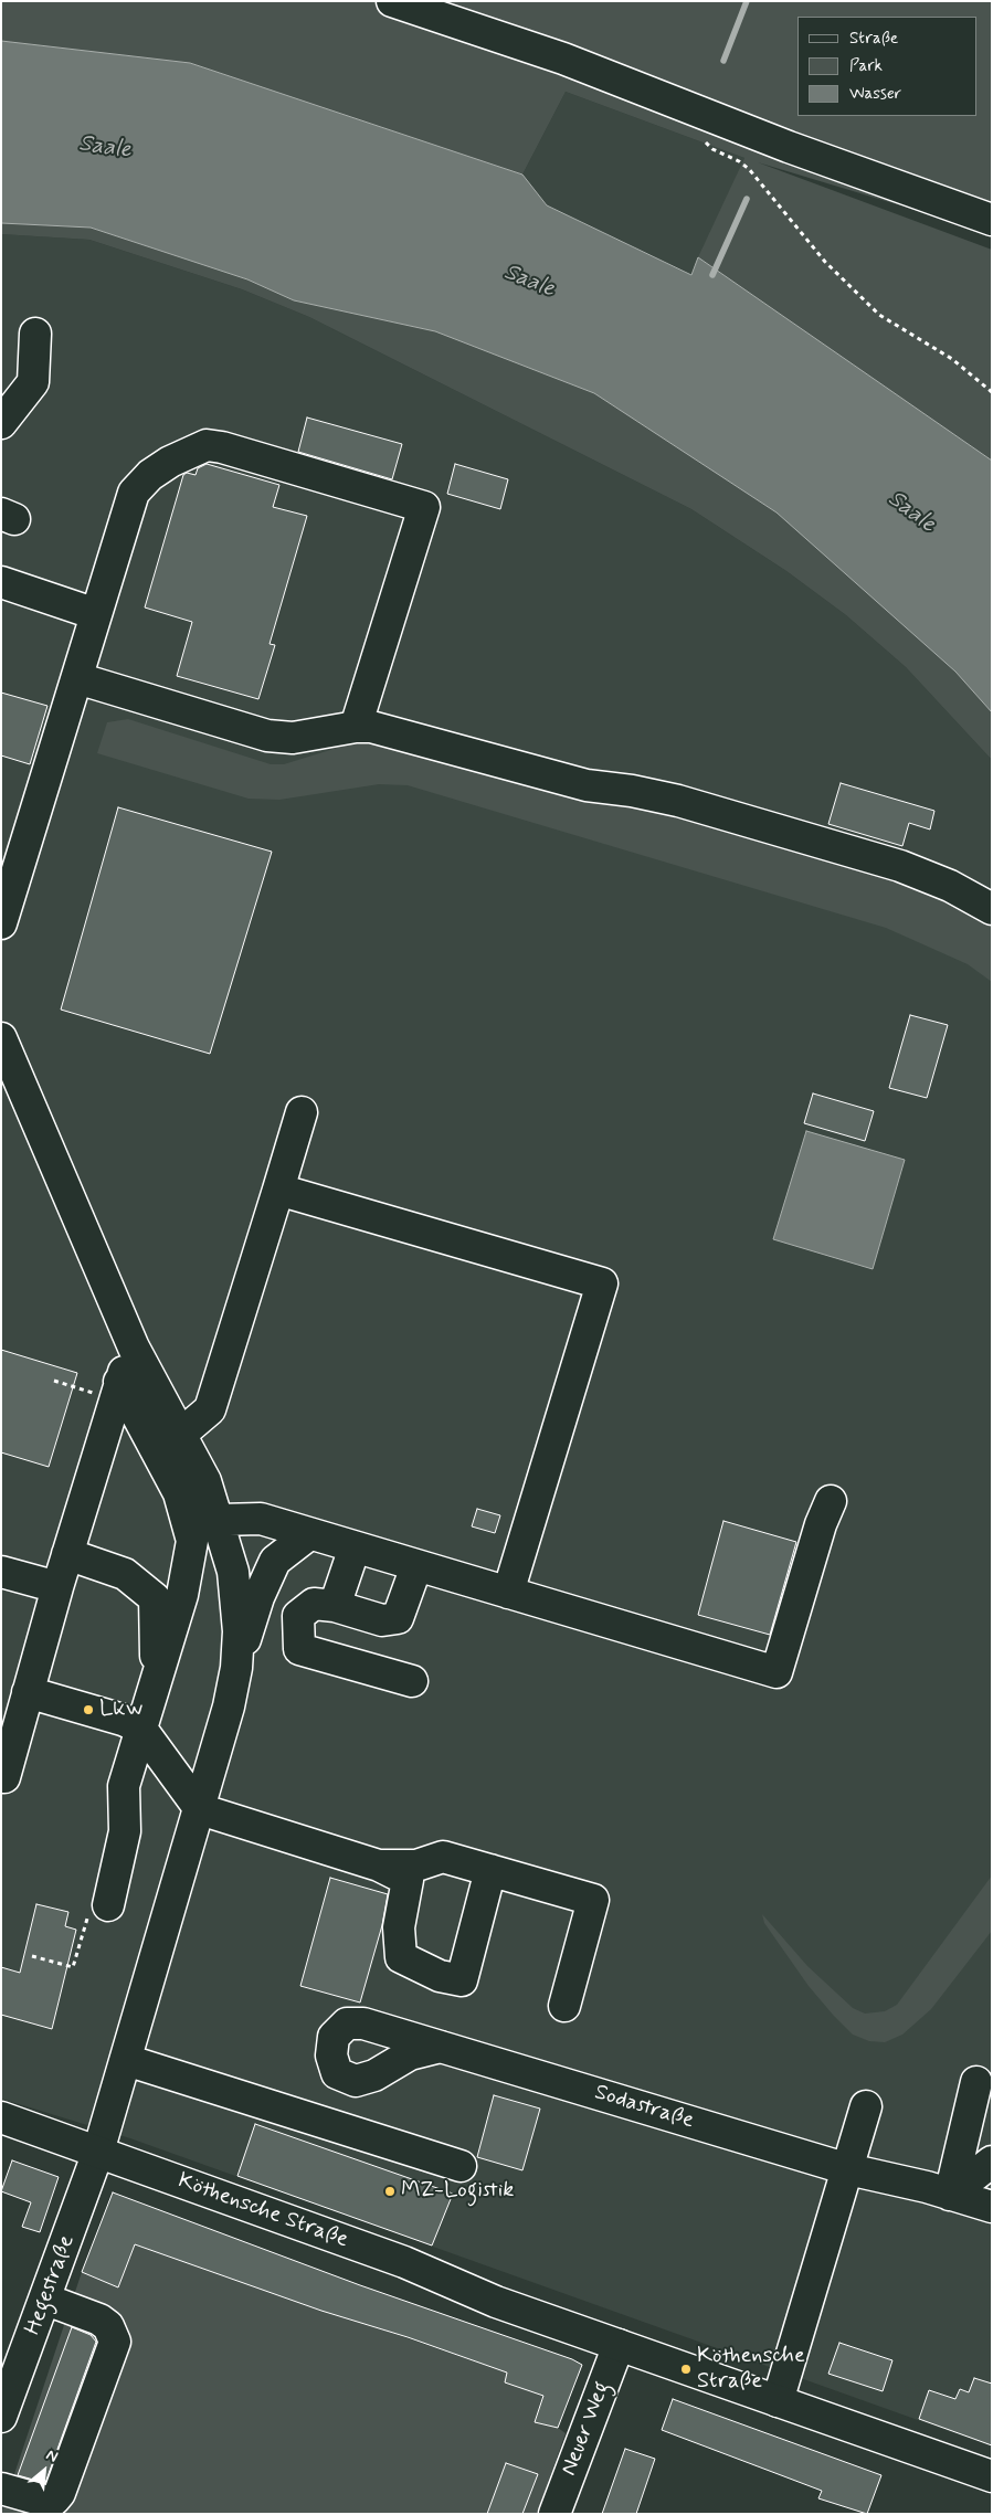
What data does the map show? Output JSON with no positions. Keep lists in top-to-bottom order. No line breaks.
{"streets":{"street":["Sodastraße","Köthensche Straße","Hegestraße","Neuer Weg"]},"crossings":[["Köthensche Straße","Hegestraße"],["Köthensche Straße","Neuer Weg"]],"water":["Saale"],"places":["Lkw","MZ-Logistik","Köthensche Straße"],"legend":["Straße","Park","Wasser"],"north":"top right"}
